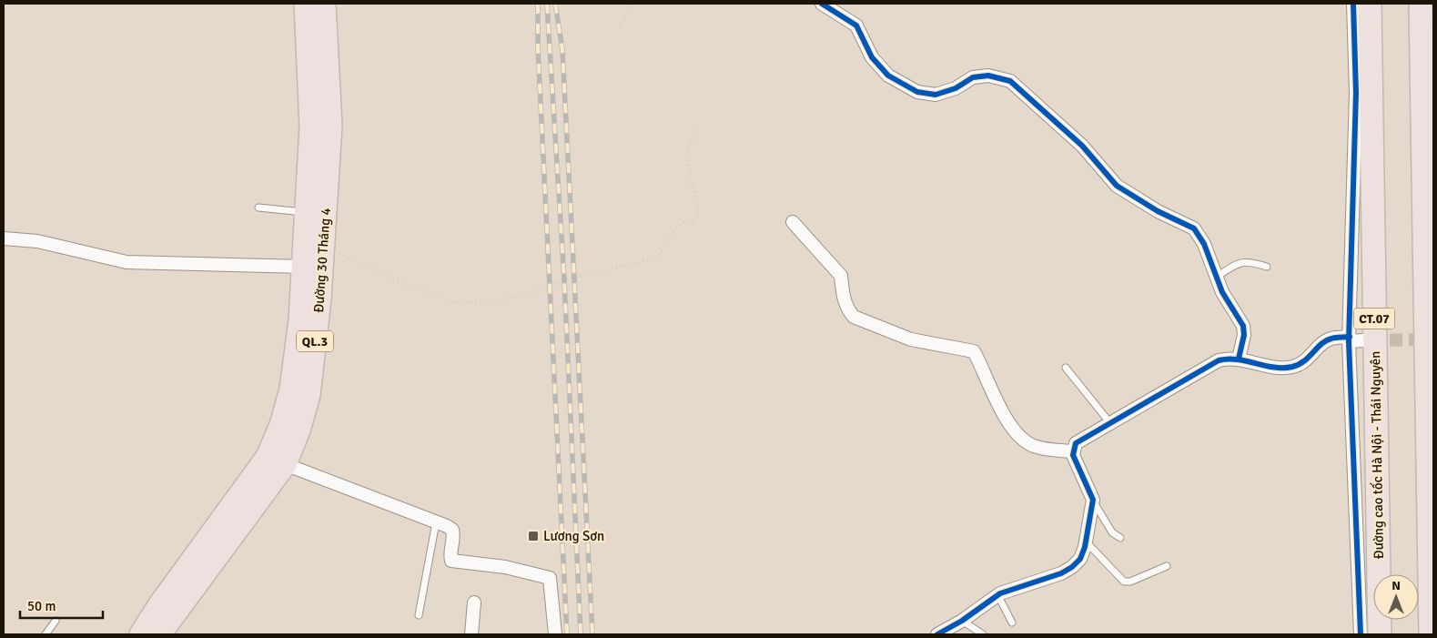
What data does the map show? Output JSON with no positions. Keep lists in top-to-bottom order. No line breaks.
{"streets":{"highway":["Đường 30 Tháng 4","CT.07","QL.3","Đường cao tốc Hà Nội - Thái Nguyên"]},"places":{"transit":["Lương Sơn"]},"scale_bar":"50 m","north":"top"}
